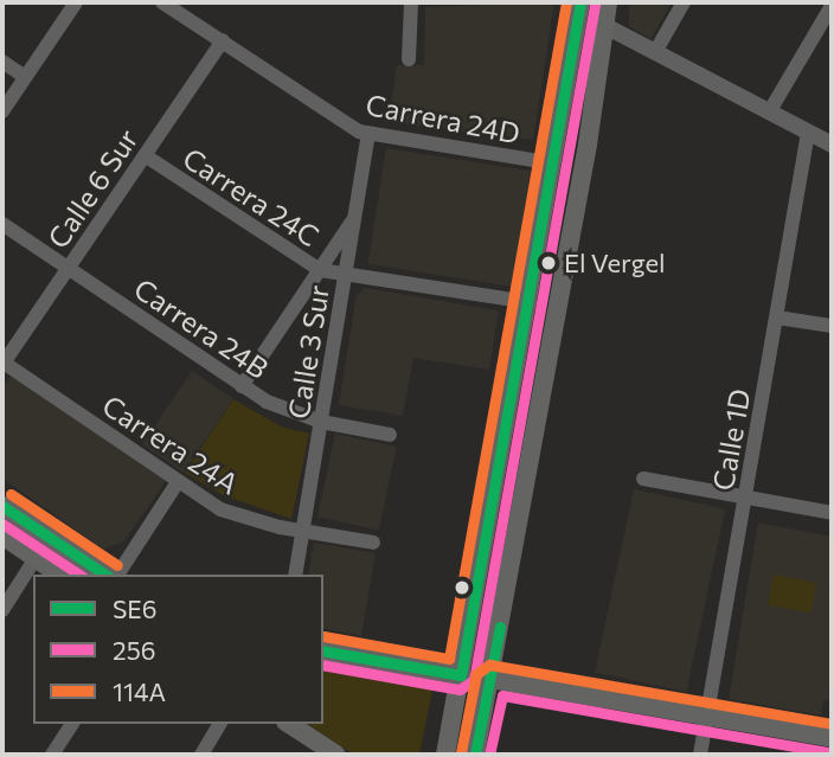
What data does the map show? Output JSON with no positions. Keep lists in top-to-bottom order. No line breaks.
{"streets":{"street":["Carrera 24D","Calle 6 Sur","Carrera 24C","Carrera 24B","Calle 3 Sur","Calle 1D","Carrera 24A"]},"crossings":[["Carrera 24D","Calle 6 Sur"],["Carrera 24D","Calle 3 Sur"],["Calle 6 Sur","Carrera 24C"],["Calle 6 Sur","Carrera 24B"],["Calle 6 Sur","Carrera 24A"],["Carrera 24C","Calle 3 Sur"],["Carrera 24B","Calle 3 Sur"],["Calle 3 Sur","Carrera 24A"]],"places":["El Vergel"],"lines":["transit line SE6","transit line 114A","transit line 256"],"legend":["SE6","256","114A"]}
